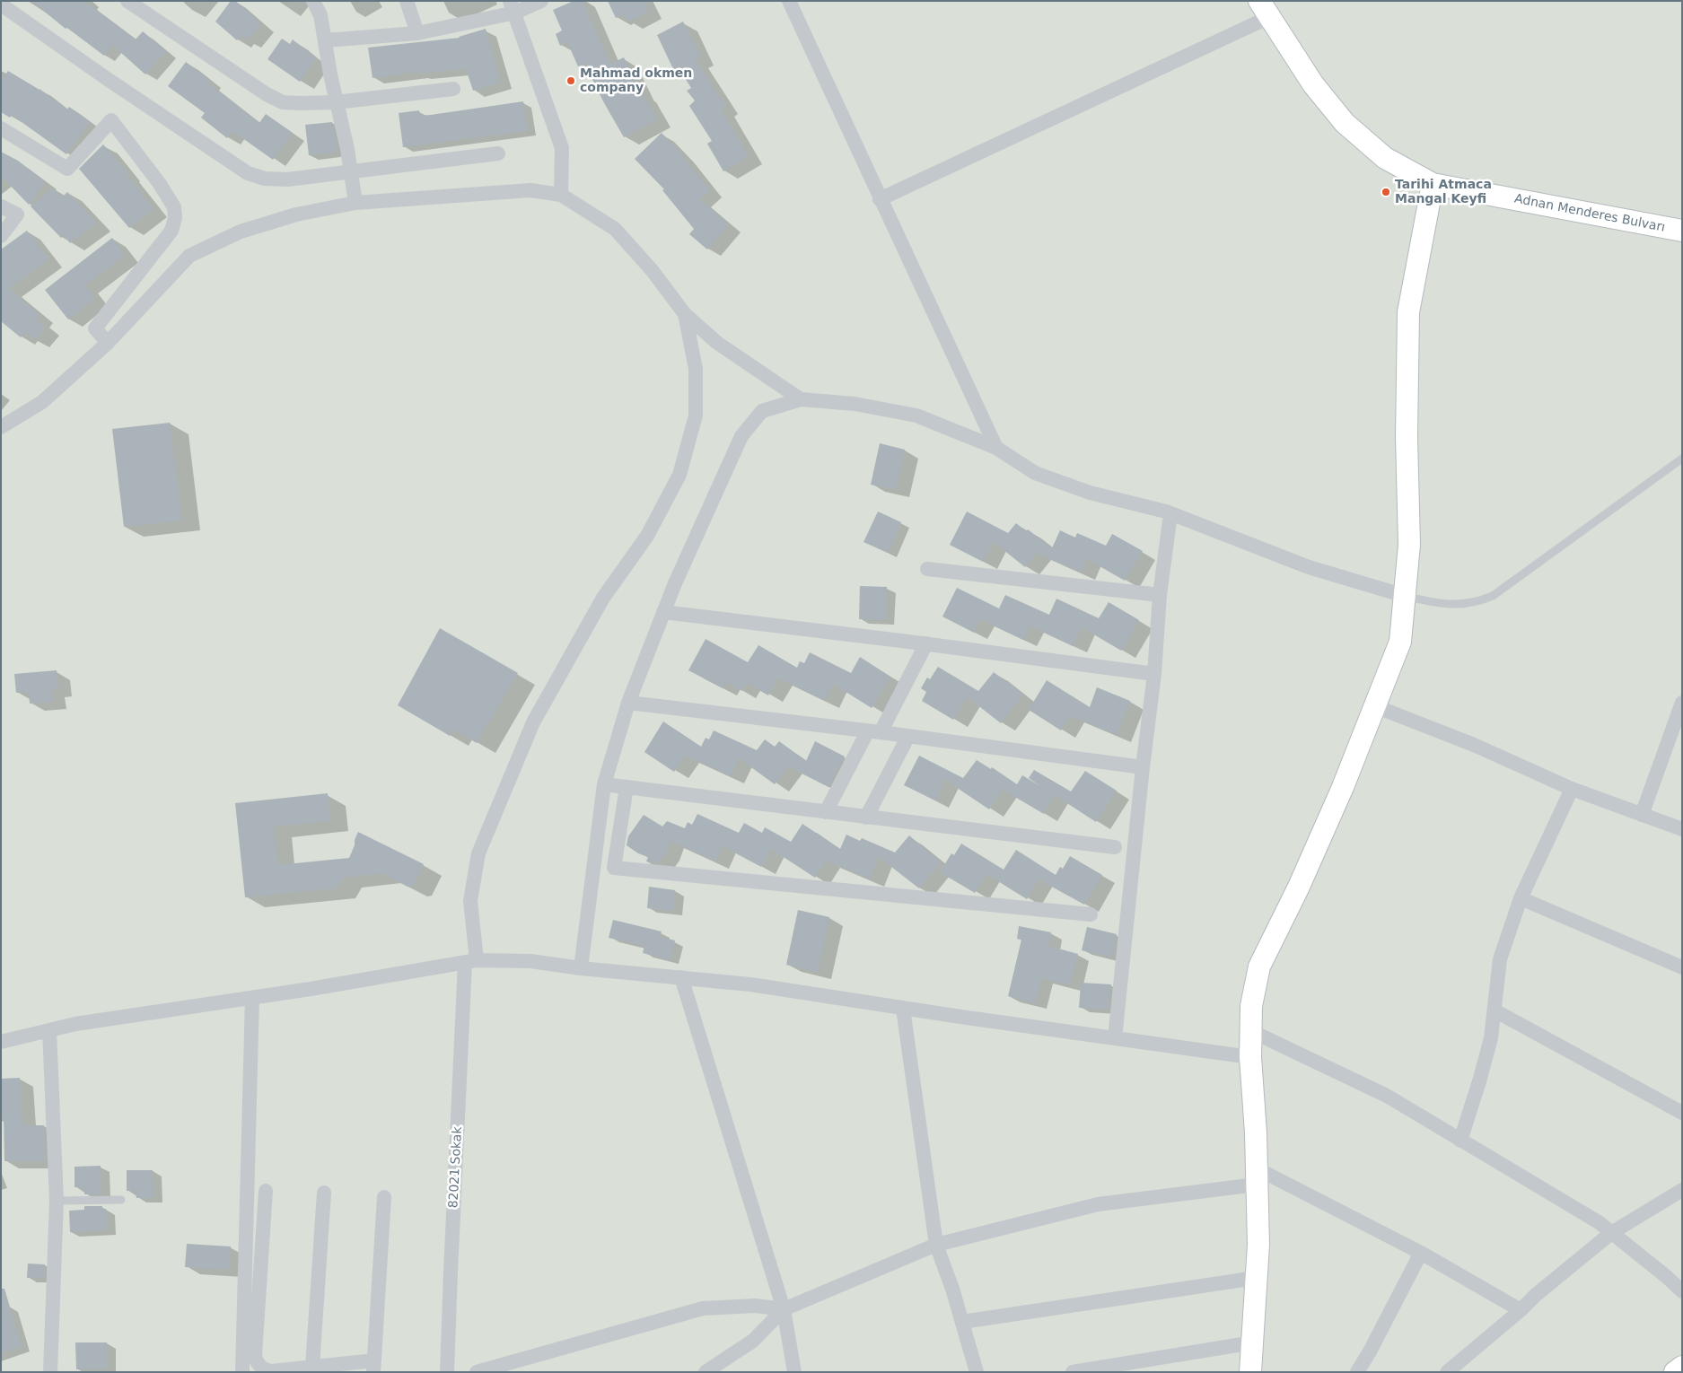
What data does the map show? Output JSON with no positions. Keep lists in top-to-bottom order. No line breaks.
{"streets":{"main road":["Adnan Menderes Bulvarı"],"street":["82021 Sokak"]},"places":["Mahmad okmen company","Tarihi Atmaca Mangal Keyfi"]}
